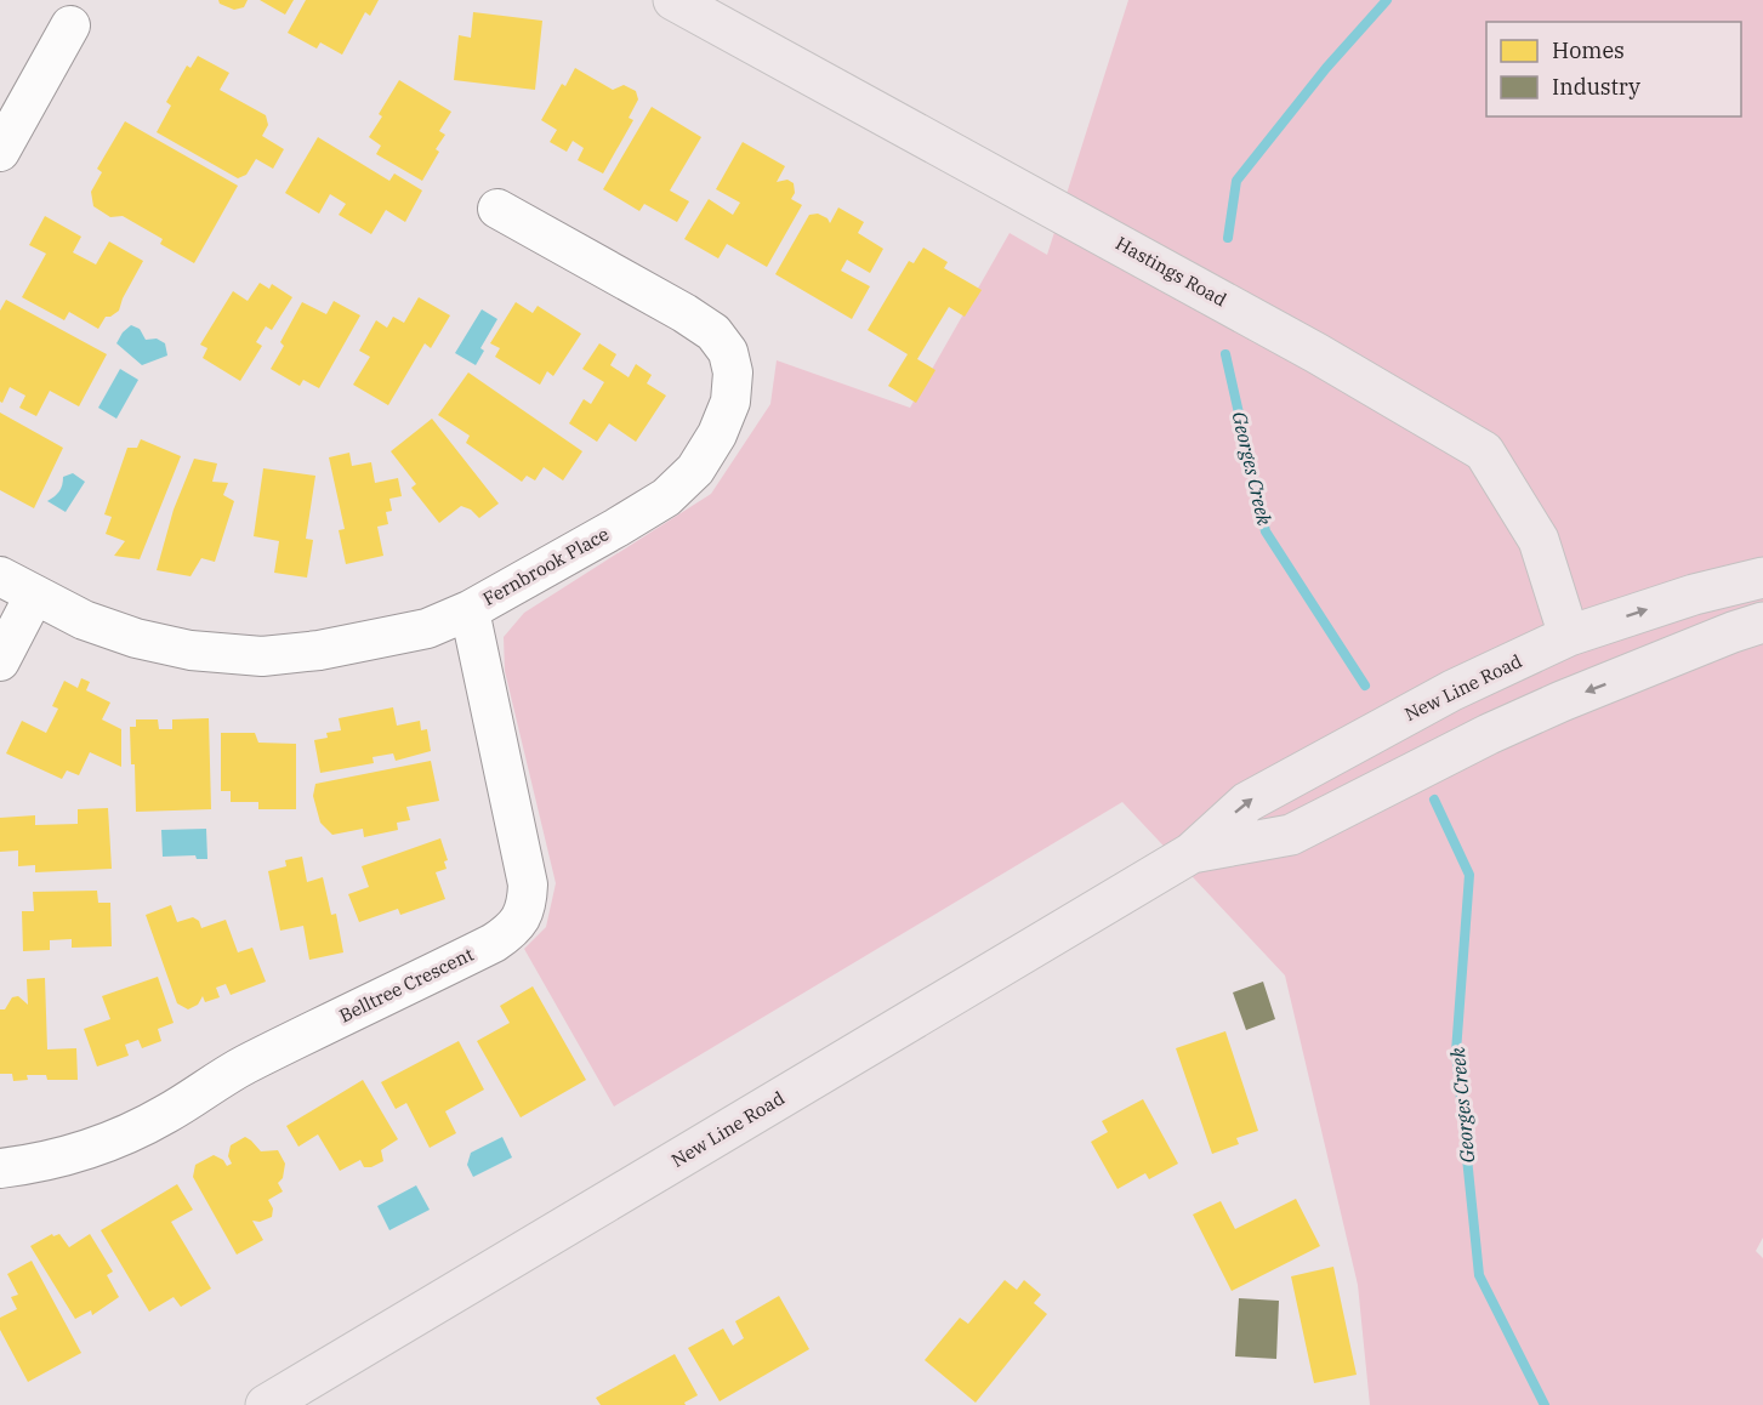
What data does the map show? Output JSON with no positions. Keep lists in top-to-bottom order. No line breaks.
{"streets":{"main road":["Hastings Road","New Line Road"],"street":["Fernbrook Place","Belltree Crescent"]},"crossings":[["Hastings Road","New Line Road"],["Fernbrook Place","Belltree Crescent"]],"water":["Georges Creek"],"legend":["Homes","Industry"]}
